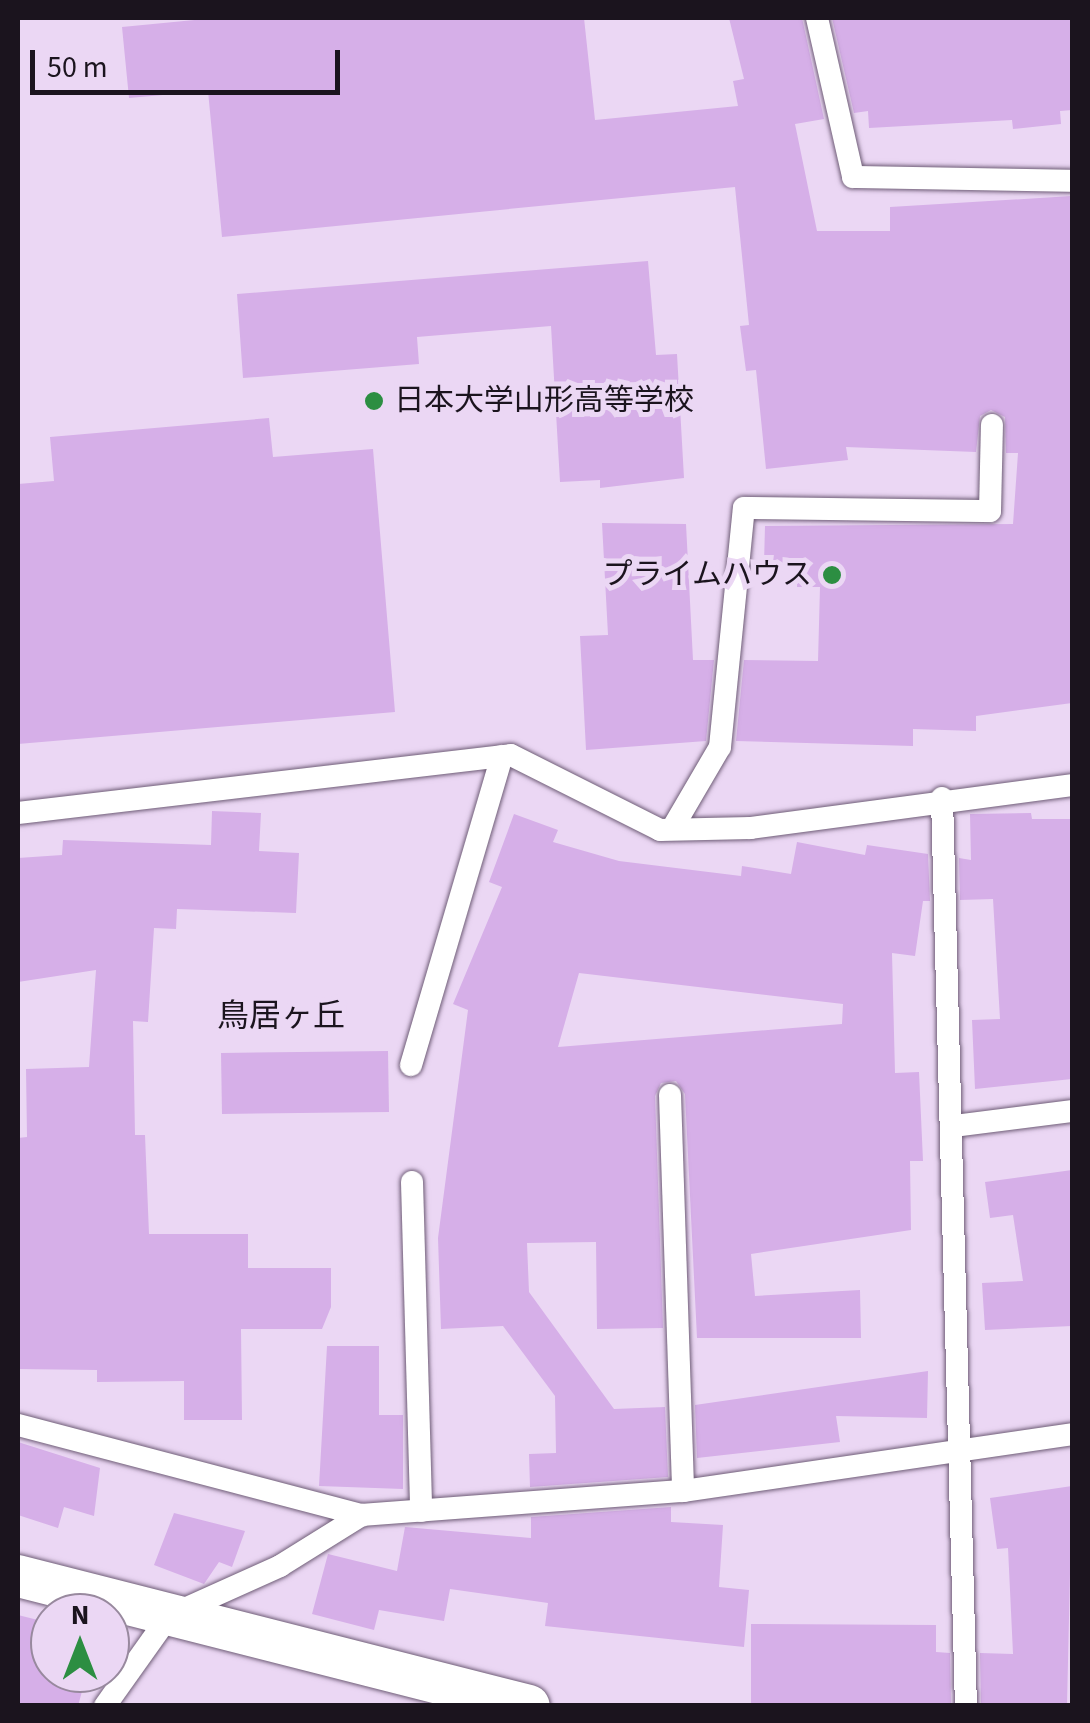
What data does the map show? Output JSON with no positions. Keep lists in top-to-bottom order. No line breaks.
{"districts":["鳥居ヶ丘"],"places":["日本大学山形高等学校","プライムハウス"],"scale_bar":"50 m","north":"top"}
